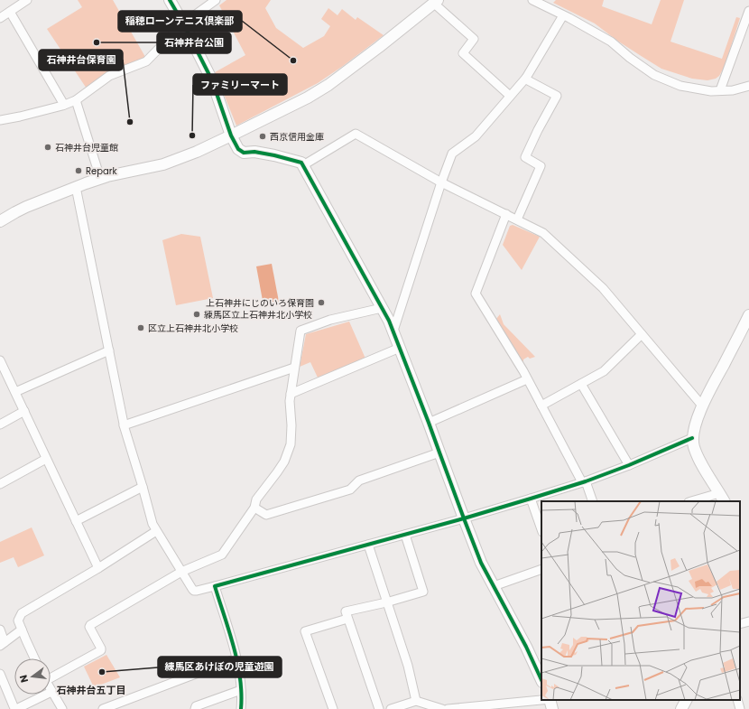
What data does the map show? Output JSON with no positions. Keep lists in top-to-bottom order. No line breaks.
{"districts":["石神井台五丁目"],"places":["石神井台公園","稲穂ローンテニス倶楽部","石神井台保育園","ファミリーマート","西京信用金庫","石神井台児童館","Repark","上石神井にじのいろ保育園","練馬区立上石神井北小学校","区立上石神井北小学校","練馬区あけぼの児童遊園"],"north":"left"}
